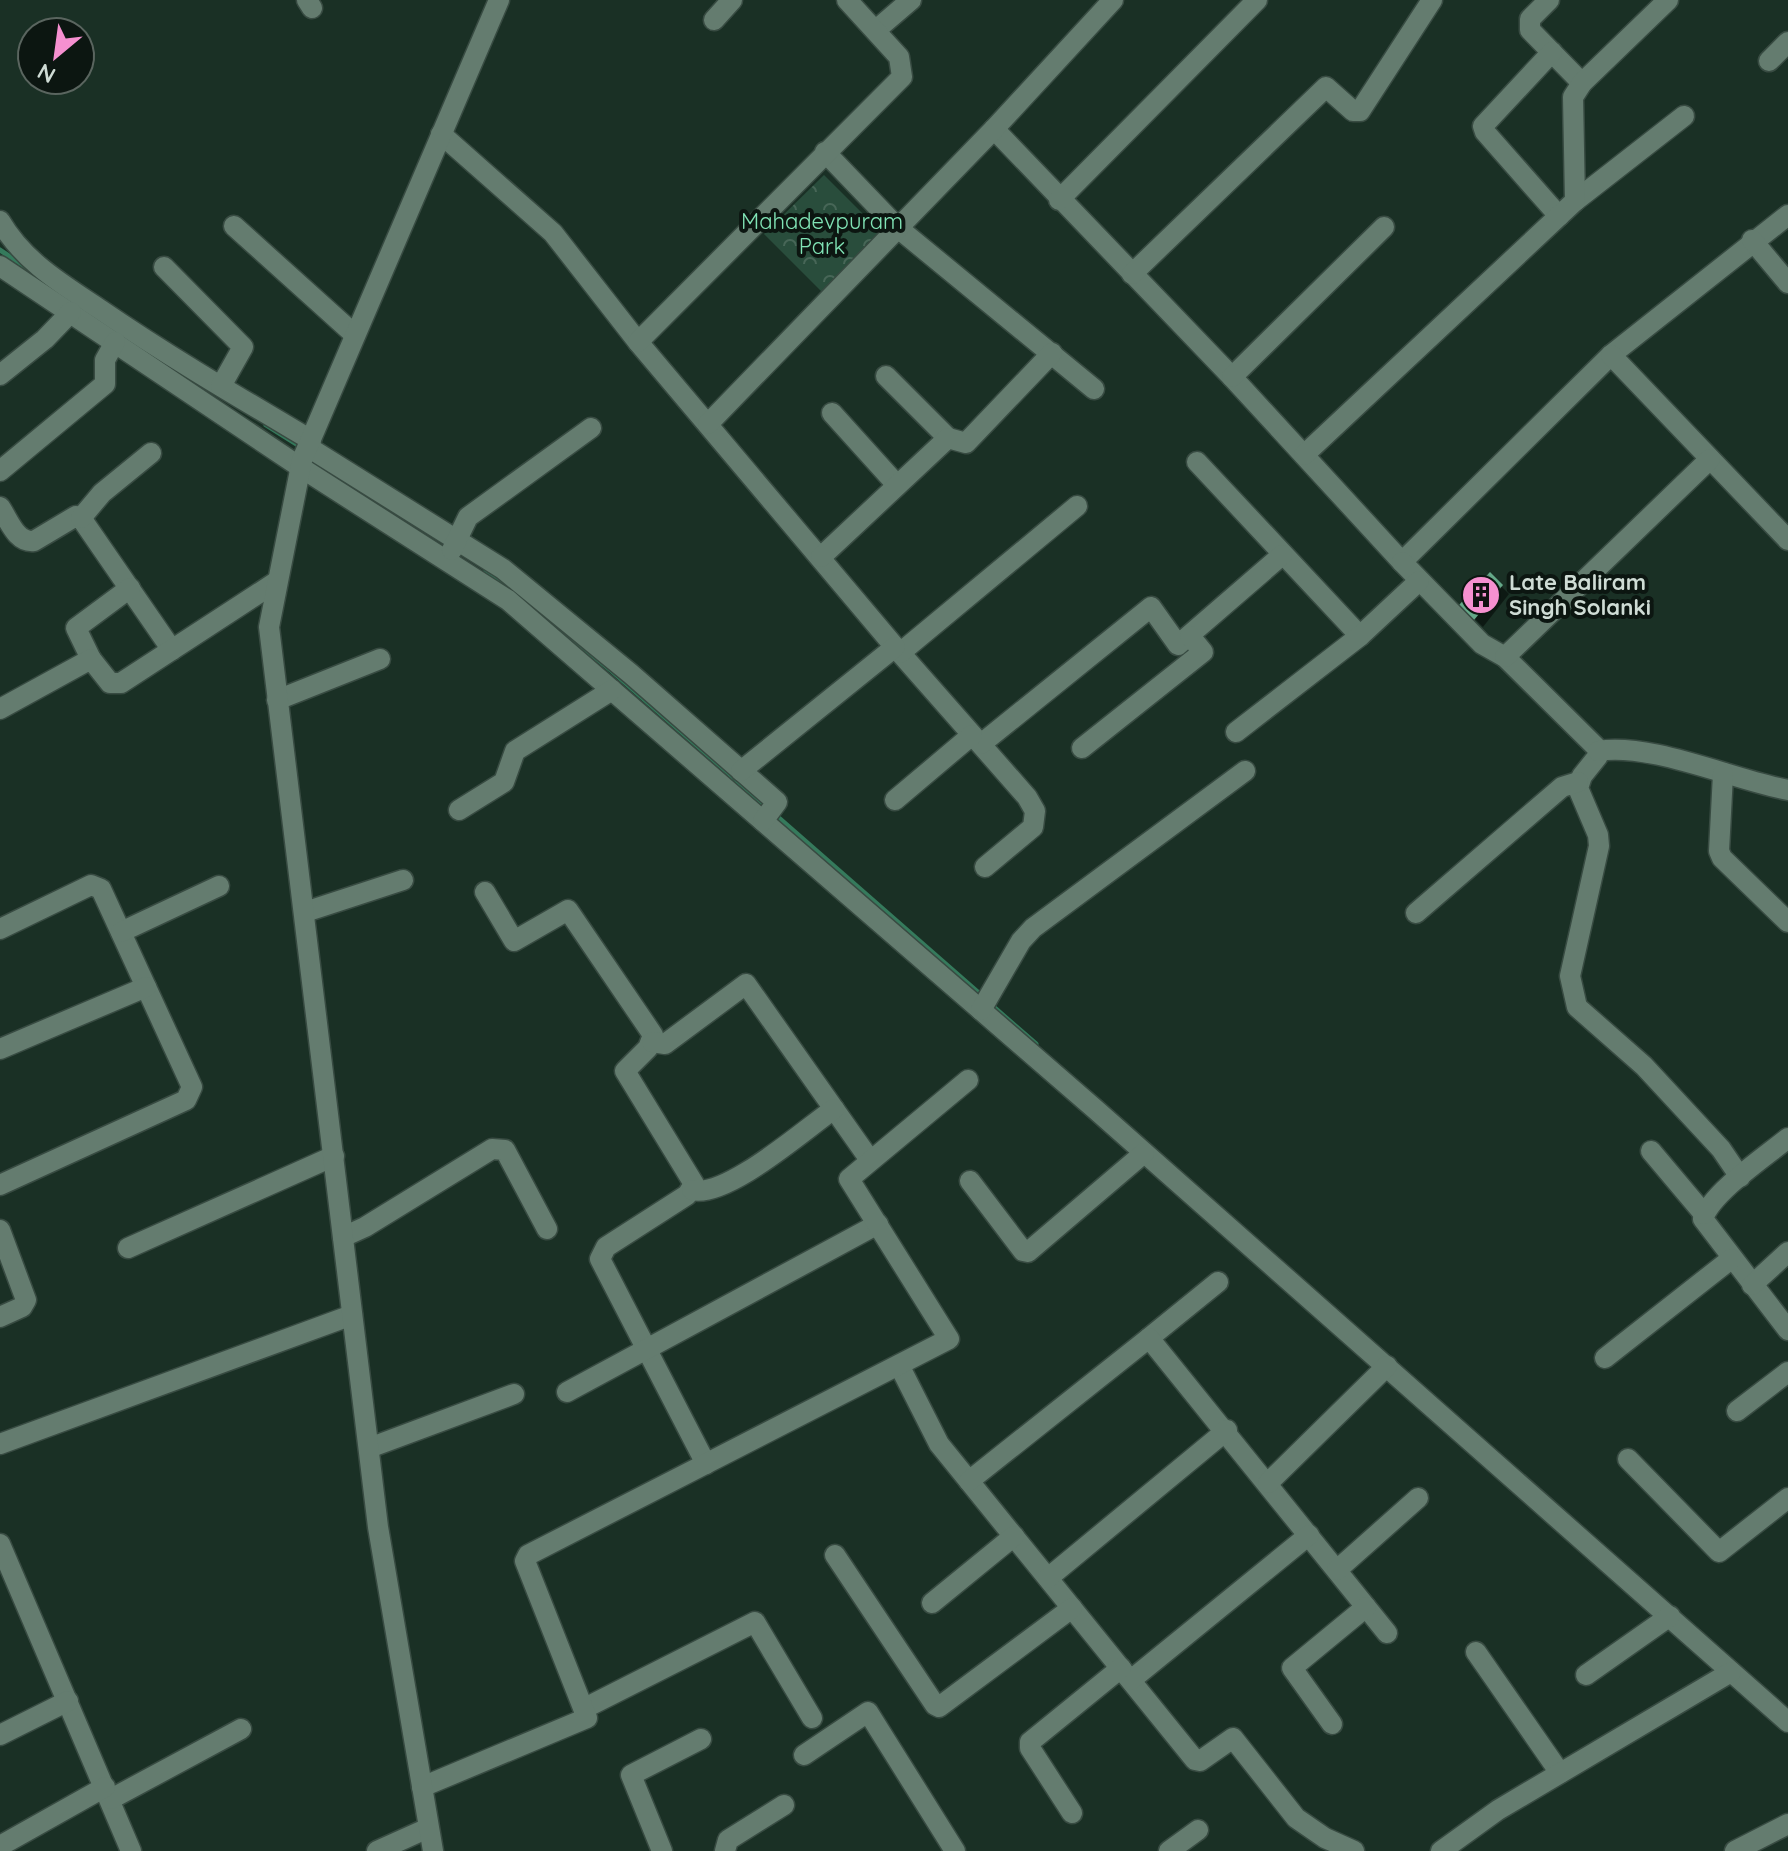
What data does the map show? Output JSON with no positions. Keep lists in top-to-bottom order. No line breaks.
{"parks":["Mahadevpuram Park"],"places":{"building":["Late Baliram Singh Solanki"]},"north":"bottom left"}
